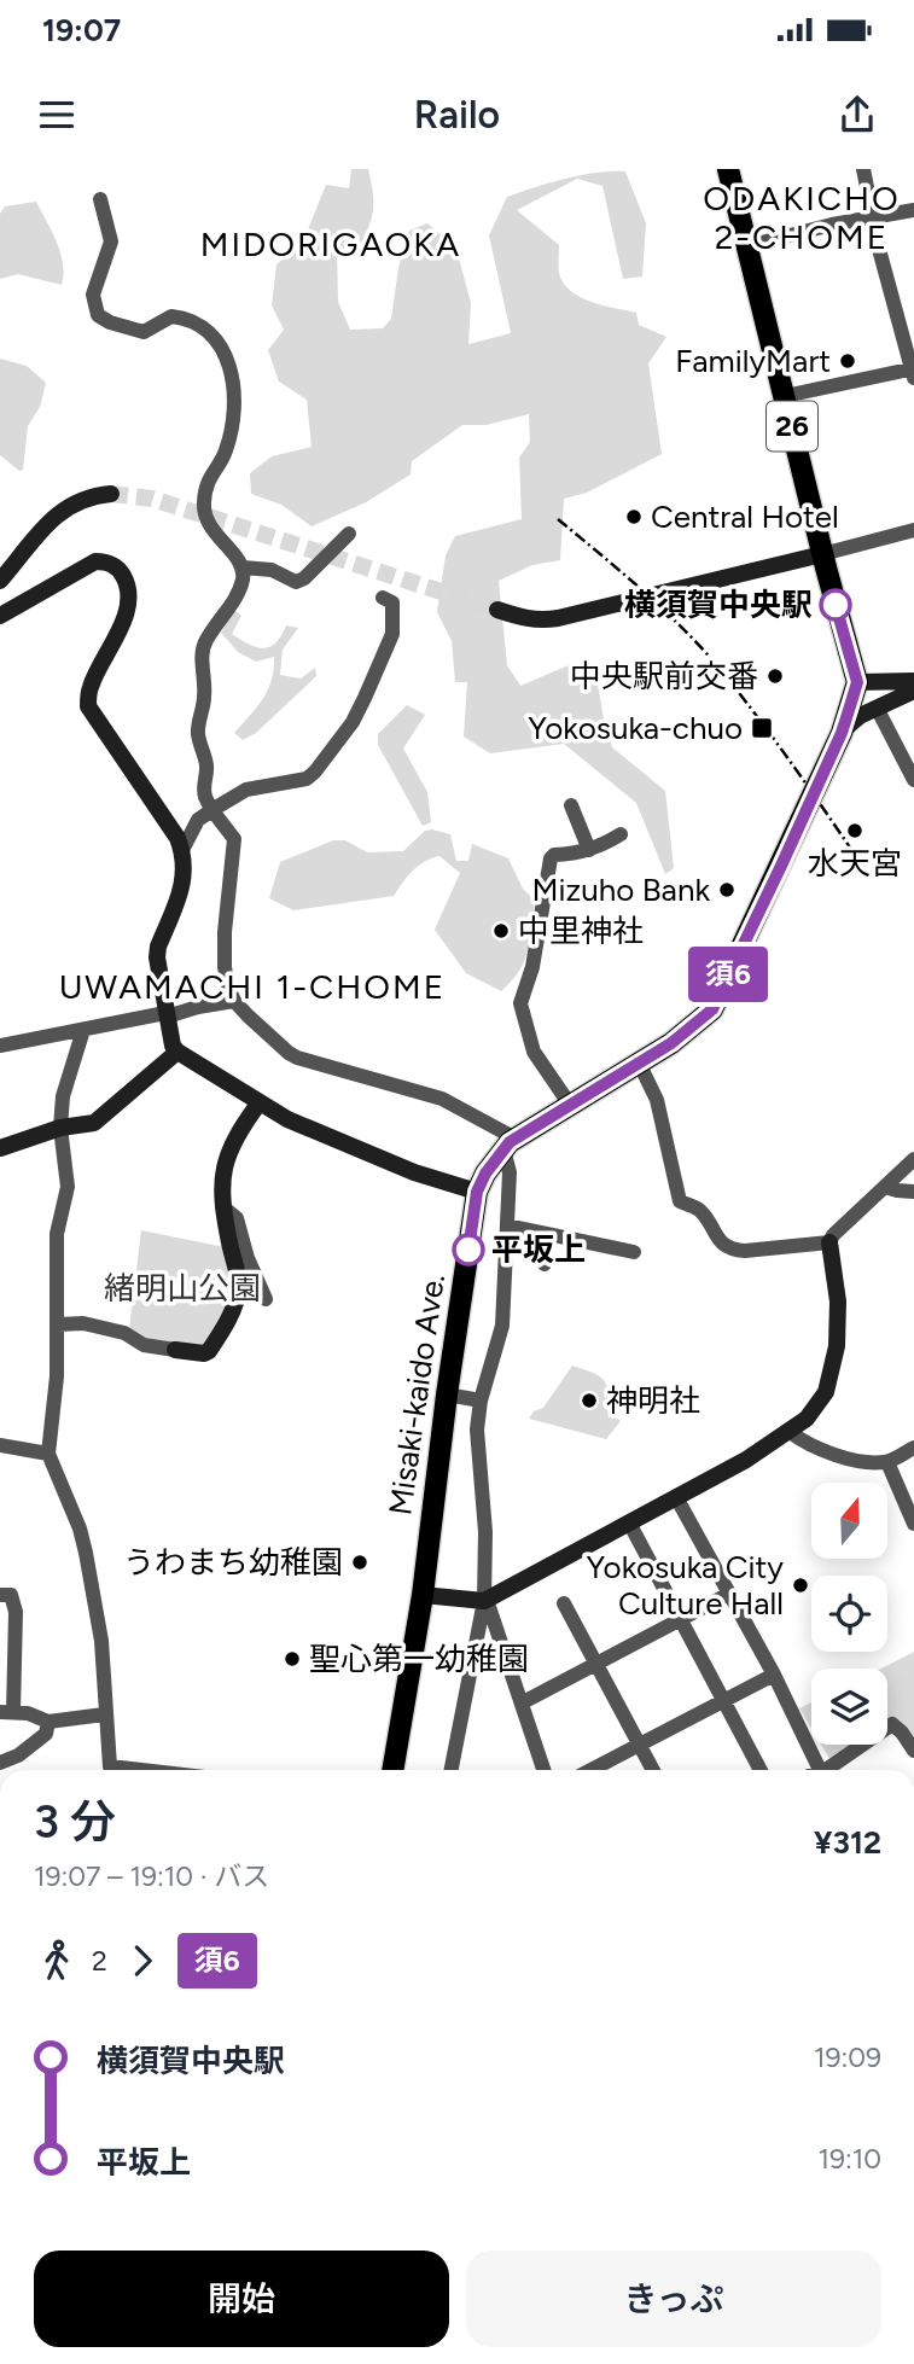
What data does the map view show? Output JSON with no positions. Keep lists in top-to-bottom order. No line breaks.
{"streets":{"main road":["26","Misaki-kaido Ave."]},"crossings":[["26","Misaki-kaido Ave."]],"districts":["ODAKICHO 2-CHOME","MIDORIGAOKA","UWAMACHI 1-CHOME"],"parks":["緒明山公園"],"places":{"other":["FamilyMart","Central Hotel","横須賀中央駅","中央駅前交番","水天宮","Mizuho Bank","中里神社","平坂上","神明社","うわまち幼稚園","Yokosuka City Culture Hall","聖心第一幼稚園"],"transit":["Yokosuka-chuo"]},"lines":["bus line 須6"],"north":"top","page":{"status":"19:07","header":"Railo","on_map":"須6","heading":["3 分","19:07 – 19:10 · バス","¥312"],"legs":["2","須6"],"list":[{"name":"横須賀中央駅","value":"19:09"},{"name":"平坂上","value":"19:10"}],"buttons":["開始","きっぷ"]}}
